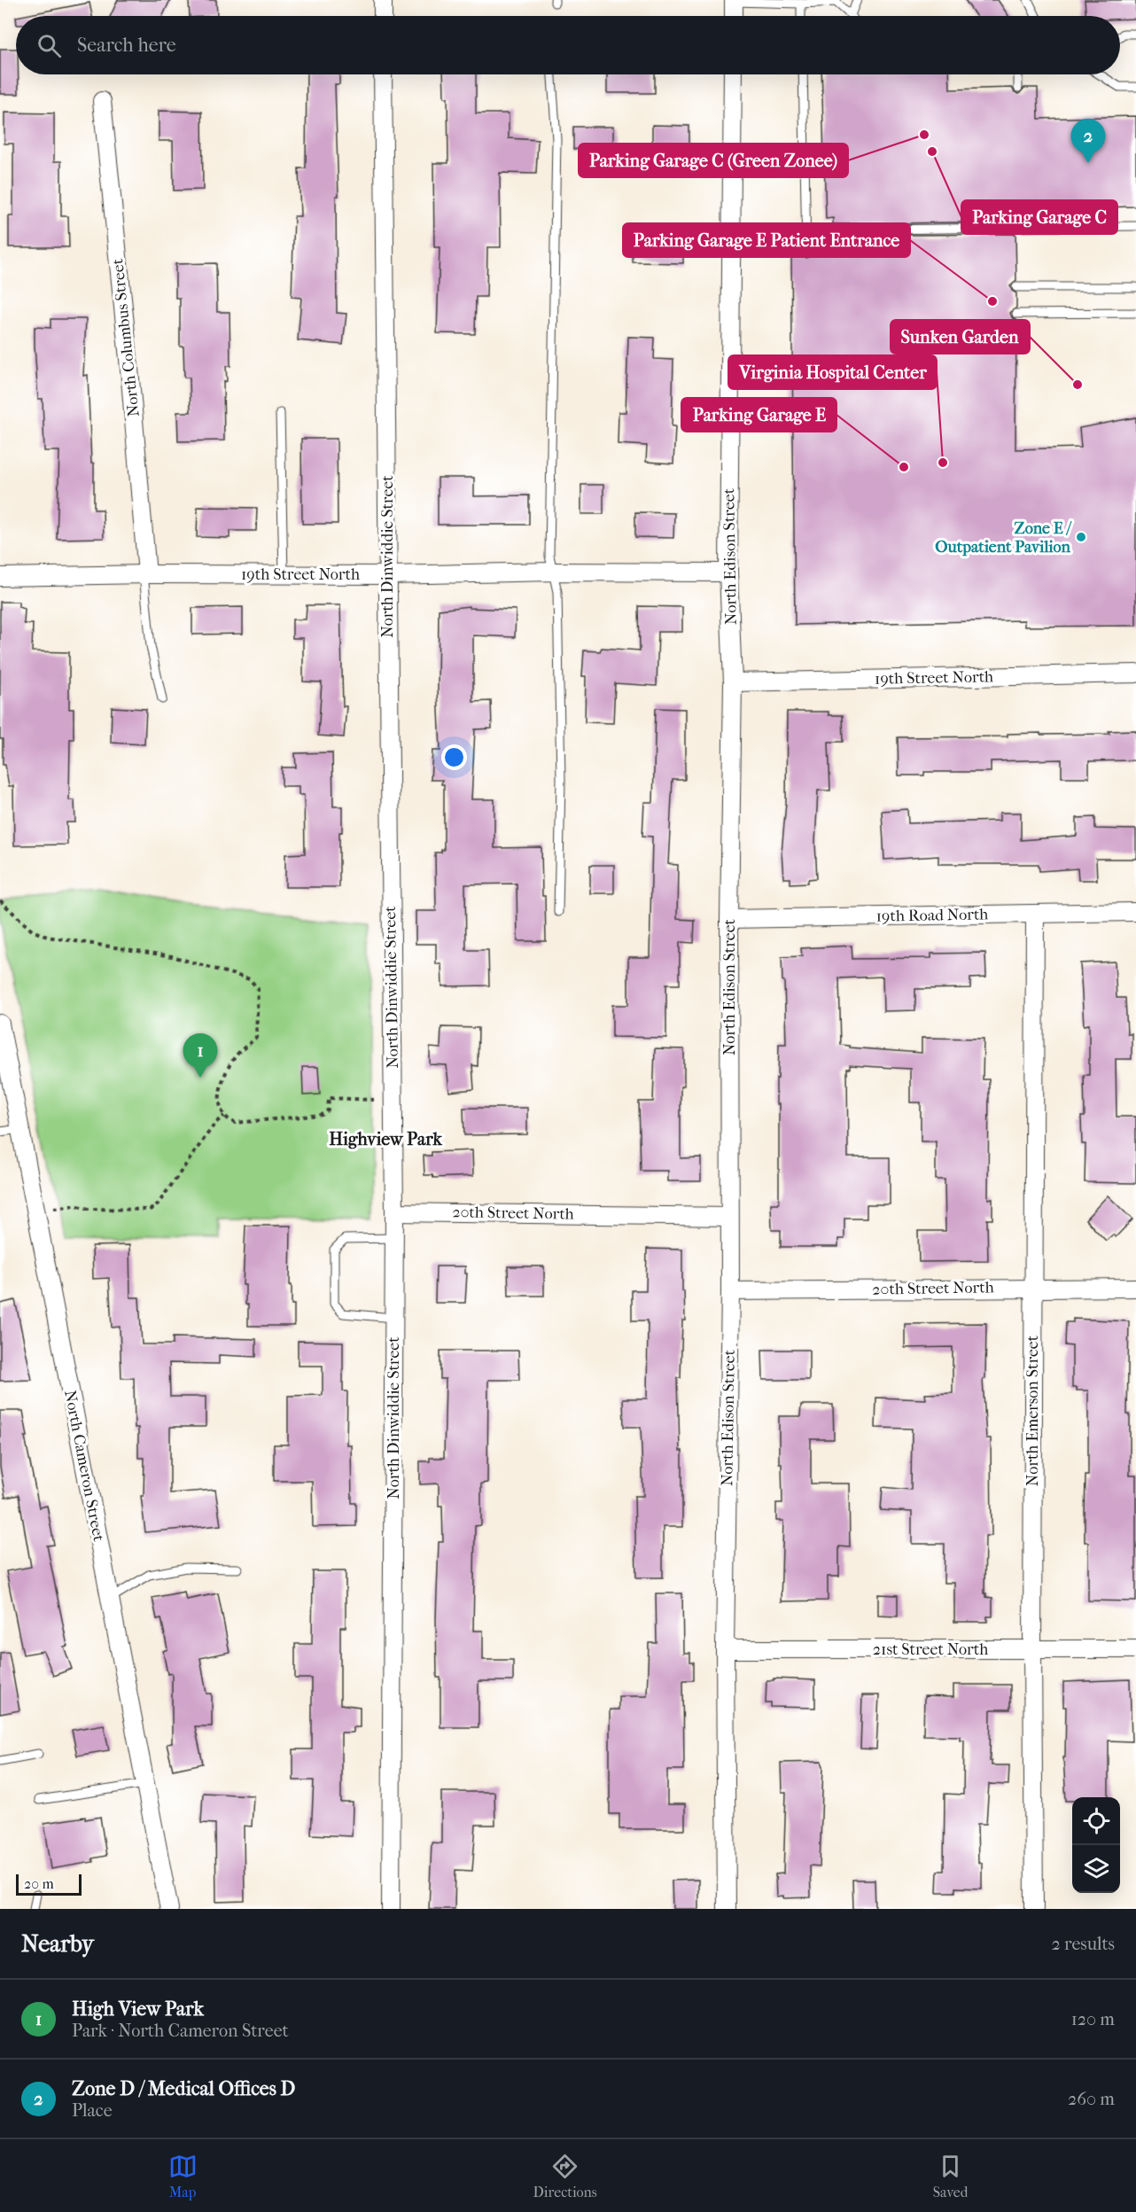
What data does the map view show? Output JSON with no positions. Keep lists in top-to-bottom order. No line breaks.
{"streets":{"street":["North Columbus Street","North Dinwiddie Street","North Edison Street","19th Street North","19th Road North","20th Street North","North Emerson Street","North Cameron Street","21st Street North"]},"crossings":[["North Columbus Street","19th Street North"],["North Dinwiddie Street","19th Street North"],["North Dinwiddie Street","20th Street North"],["North Edison Street","19th Street North"],["North Edison Street","19th Road North"],["North Edison Street","20th Street North"],["North Edison Street","21st Street North"],["19th Road North","North Emerson Street"],["20th Street North","North Emerson Street"],["North Emerson Street","21st Street North"]],"districts":["Highview Park"],"places":["Parking Garage C (Green Zonee)","Parking Garage C","Parking Garage E Patient Entrance","Sunken Garden","Virginia Hospital Center","Parking Garage E","Zone E / Outpatient Pavilion"],"scale_bar":"20 m","page":{"search":"Search here","pins":["2","1"],"scale":"20 m","heading":["Nearby","2 results"],"list":[{"mark":"1","name":"High View Park","note":"Park · North Cameron Street","value":"120 m"},{"mark":"2","name":"Zone D / Medical Offices D","note":"Place","value":"260 m"}],"nav":["Map","Directions","Saved"]}}
